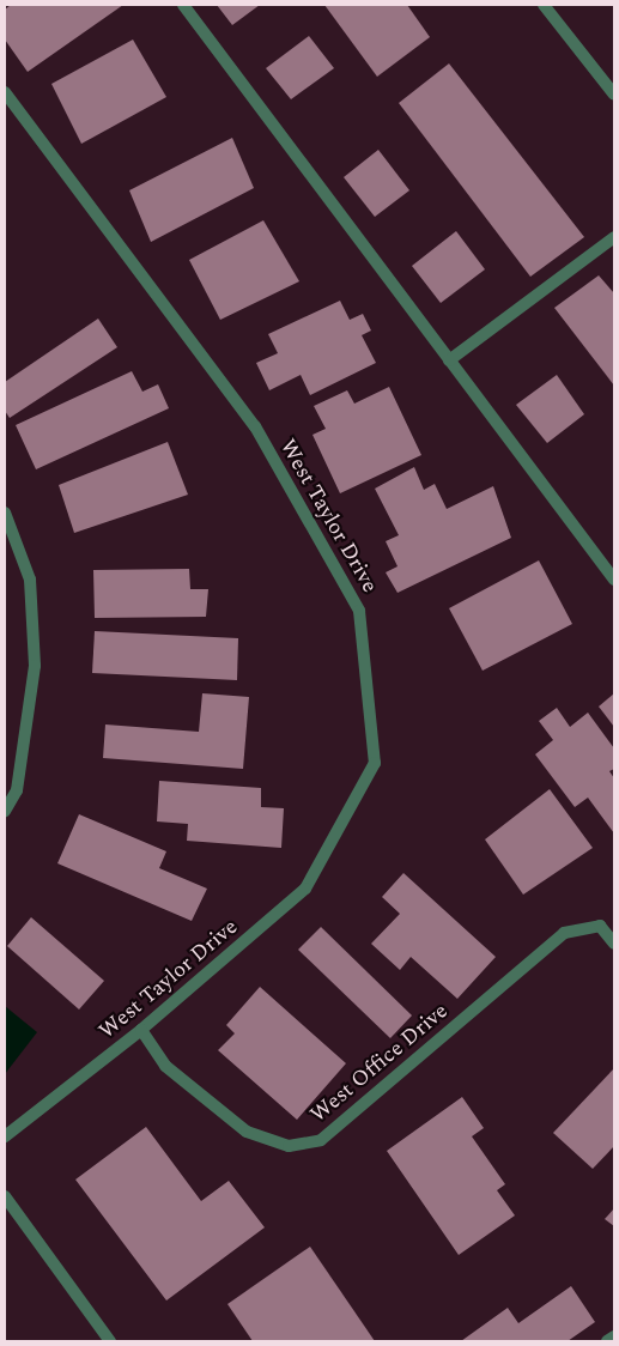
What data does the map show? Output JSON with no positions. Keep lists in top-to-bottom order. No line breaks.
{"streets":{"street":["West Taylor Drive","West Office Drive"]},"crossings":[["West Taylor Drive","West Office Drive"]]}
